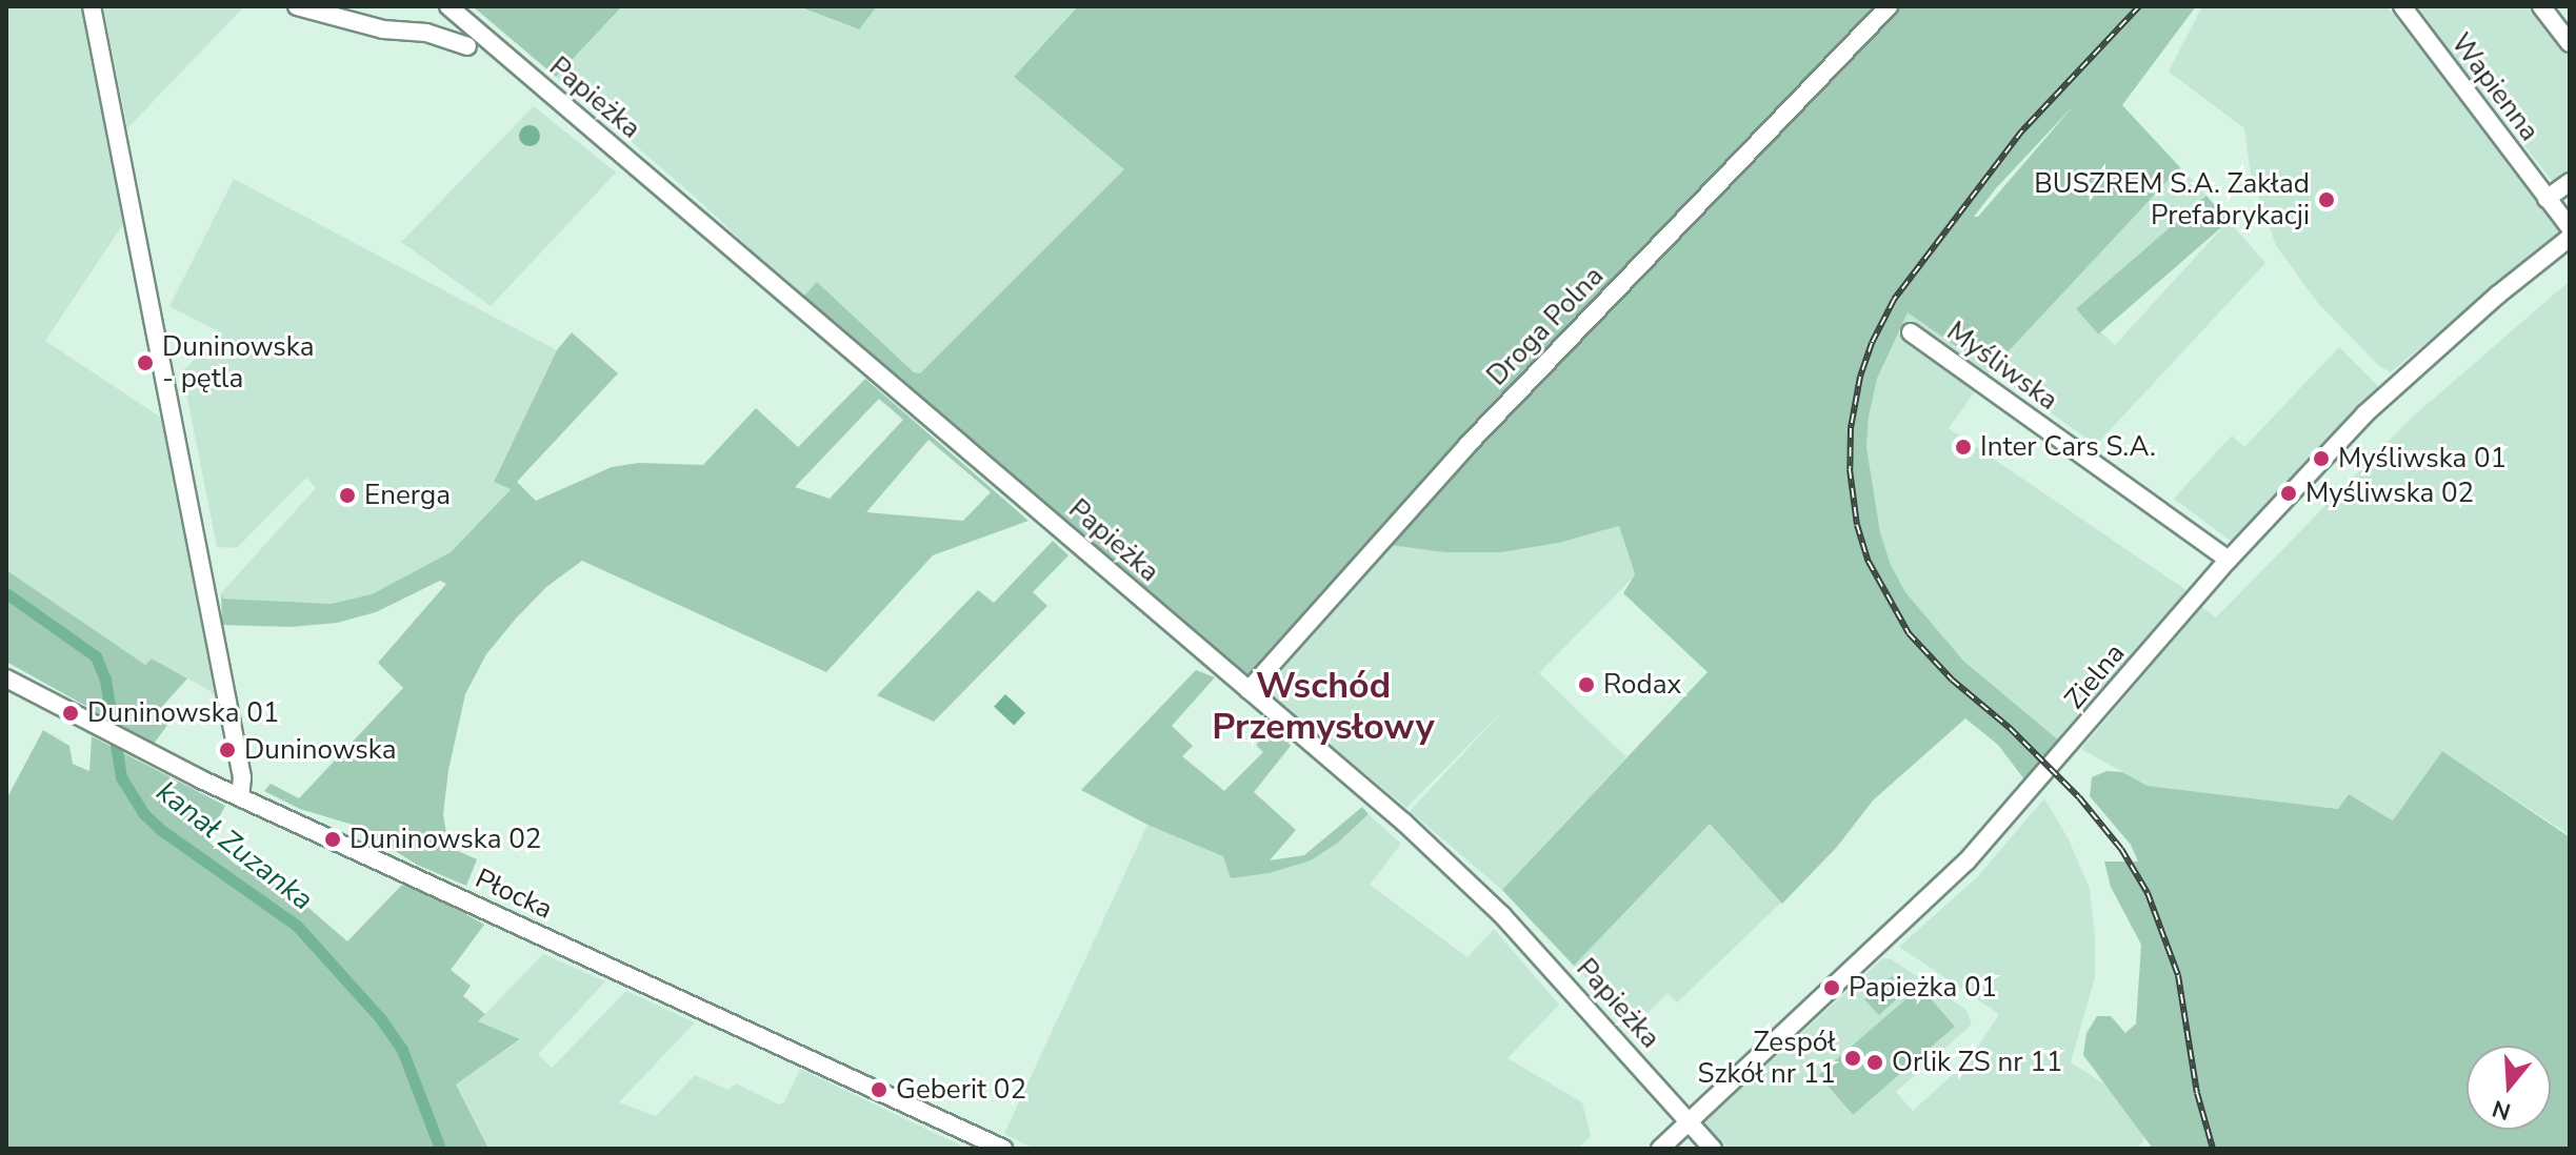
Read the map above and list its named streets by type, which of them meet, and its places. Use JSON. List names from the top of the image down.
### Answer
{
  "streets": {
    "street": [
      "Wapienna",
      "Papieżka",
      "Droga Polna",
      "Myśliwska",
      "Zielna",
      "Płocka"
    ]
  },
  "crossings": [
    ["Papieżka", "Droga Polna"],
    ["Papieżka", "Zielna"],
    ["Myśliwska", "Zielna"]
  ],
  "districts": ["Wschód Przemysłowy"],
  "water": ["kanał Zuzanka"],
  "places": [
    "BUSZREM S.A. Zakład Prefabrykacji",
    "Duninowska - pętla",
    "Inter Cars S.A.",
    "Myśliwska 01",
    "Myśliwska 02",
    "Energa",
    "Rodax",
    "Duninowska 01",
    "Duninowska",
    "Duninowska 02",
    "Papieżka 01",
    "Zespół Szkół nr 11",
    "Orlik ZS nr 11",
    "Geberit 02"
  ],
  "north": "bottom"
}
